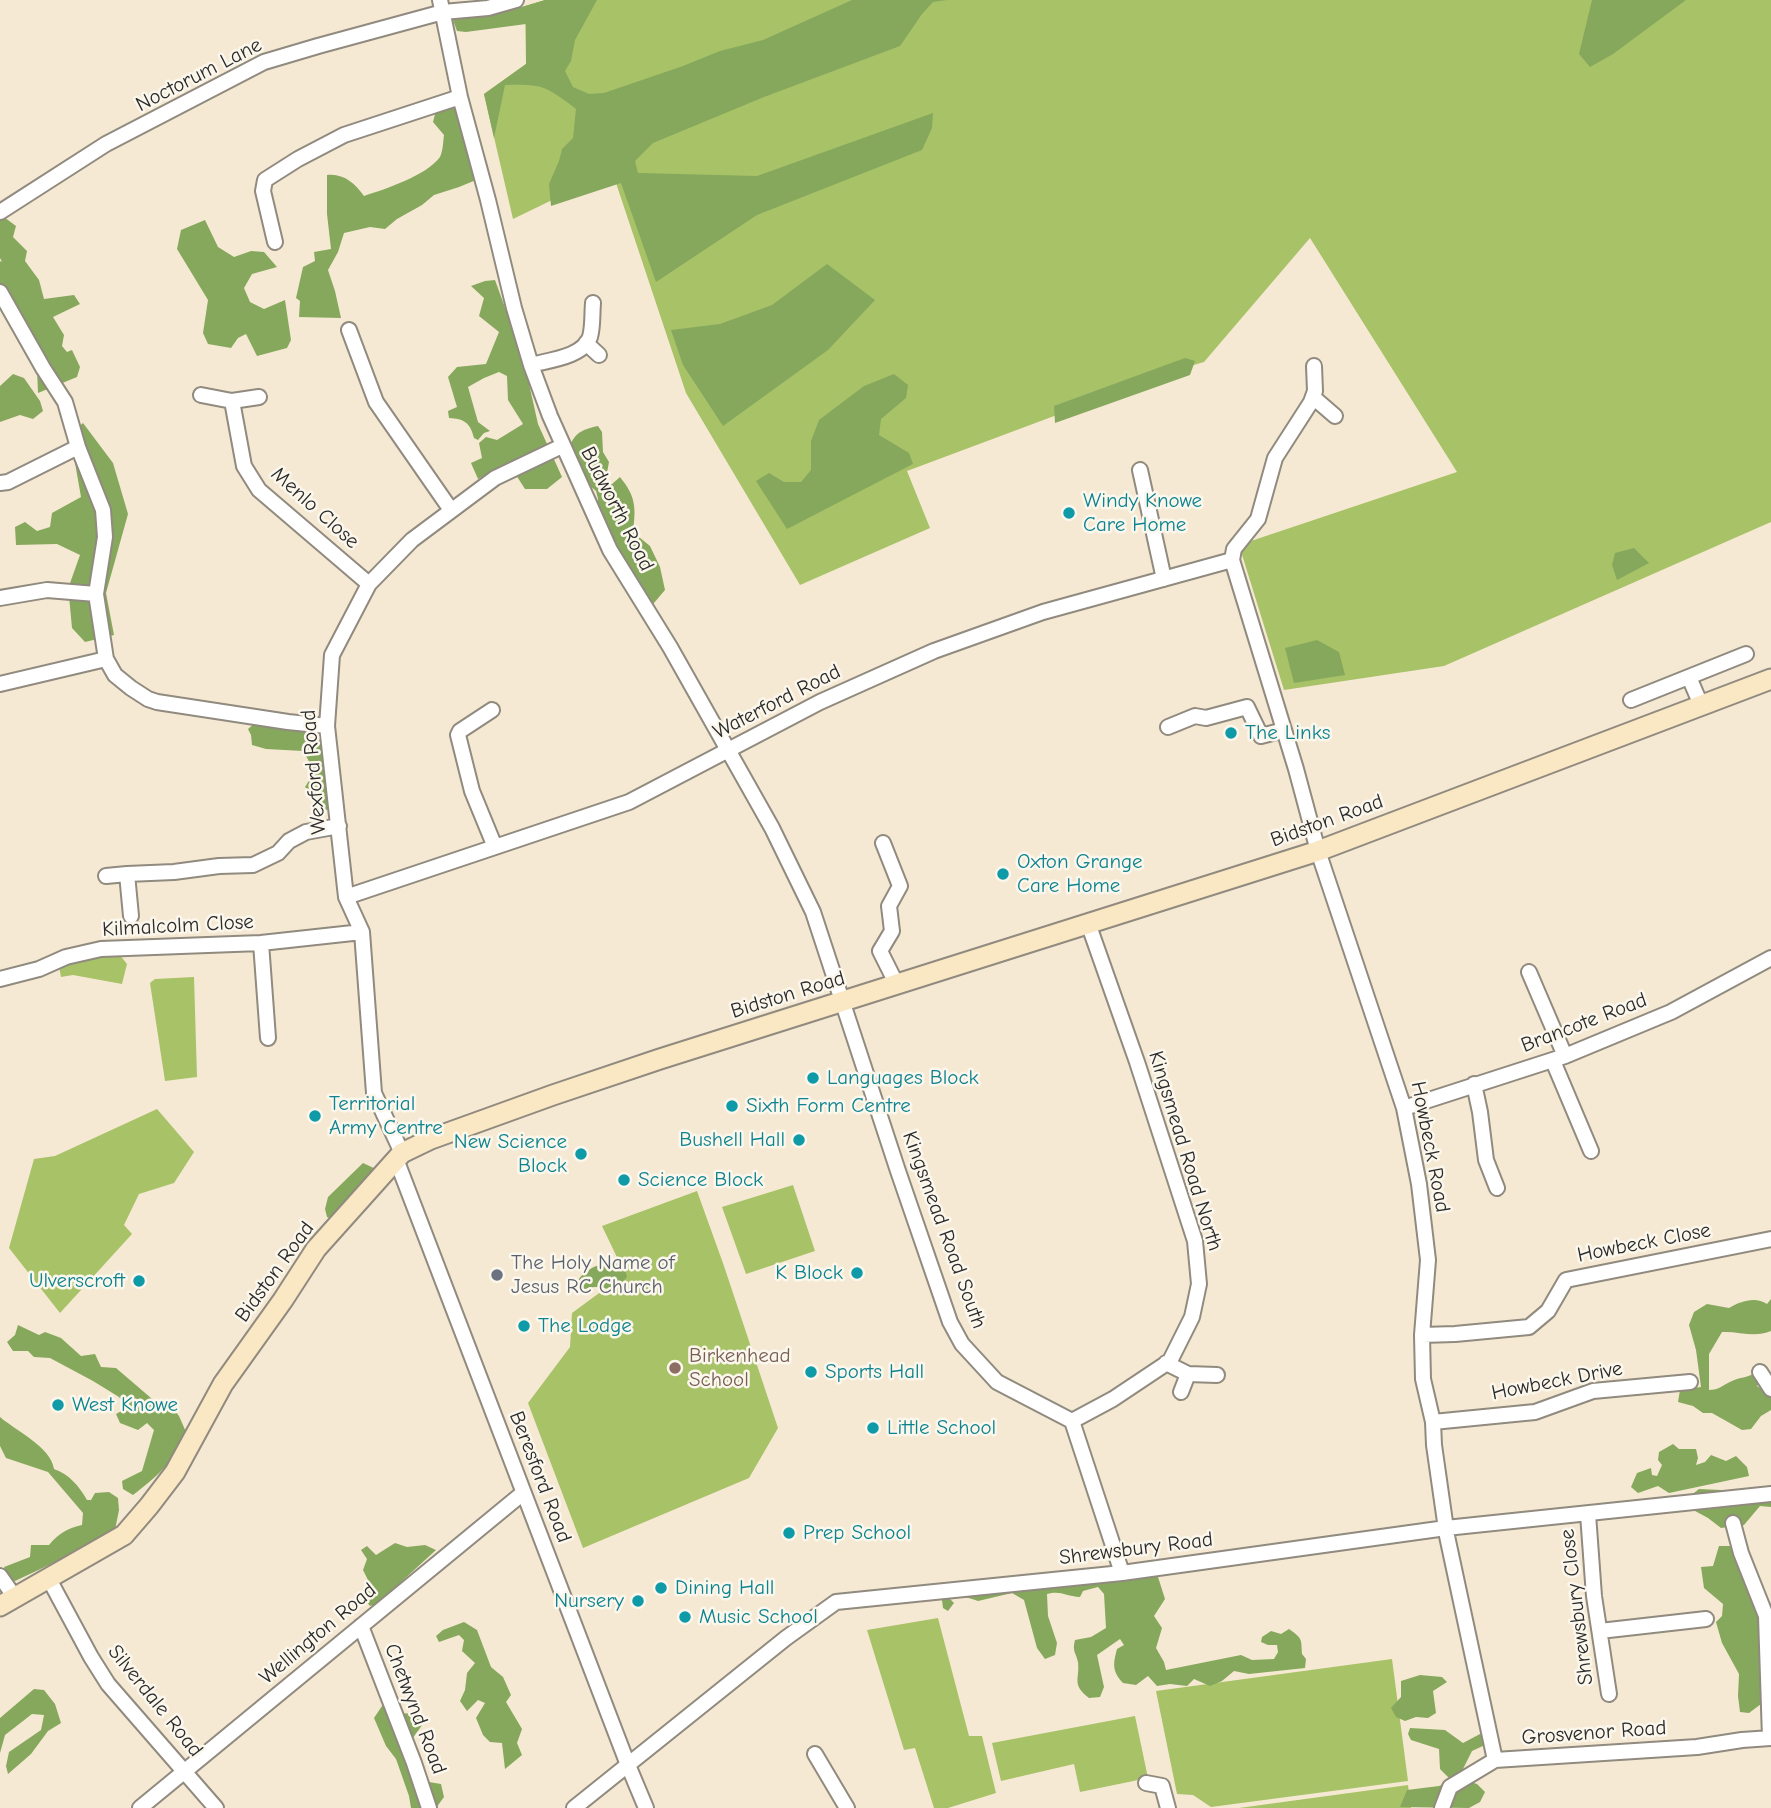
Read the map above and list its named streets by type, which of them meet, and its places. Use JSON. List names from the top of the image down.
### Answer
{
  "streets": {
    "main road": ["Bidston Road"],
    "street": [
      "Noctorum Lane",
      "Menlo Close",
      "Budworth Road",
      "Waterford Road",
      "Wexford Road",
      "Kilmalcolm Close",
      "Brancote Road",
      "Howbeck Road",
      "Kingsmead Road North",
      "Kingsmead Road South",
      "Howbeck Close",
      "Howbeck Drive",
      "Beresford Road",
      "Shrewsbury Road",
      "Shrewsbury Close",
      "Wellington Road",
      "Silverdale Road",
      "Chetwynd Road",
      "Grosvenor Road"
    ]
  },
  "crossings": [
    ["Noctorum Lane", "Budworth Road"],
    ["Menlo Close", "Wexford Road"],
    ["Budworth Road", "Waterford Road"],
    ["Budworth Road", "Wexford Road"],
    ["Budworth Road", "Bidston Road"],
    ["Budworth Road", "Kingsmead Road South"],
    ["Waterford Road", "Wexford Road"],
    ["Waterford Road", "Howbeck Road"],
    ["Wexford Road", "Bidston Road"],
    ["Wexford Road", "Kilmalcolm Close"],
    ["Wexford Road", "Beresford Road"],
    ["Bidston Road", "Howbeck Road"],
    ["Bidston Road", "Kingsmead Road North"],
    ["Bidston Road", "Kingsmead Road South"],
    ["Bidston Road", "Beresford Road"],
    ["Bidston Road", "Silverdale Road"],
    ["Brancote Road", "Howbeck Road"],
    ["Howbeck Road", "Howbeck Close"],
    ["Howbeck Road", "Howbeck Drive"],
    ["Howbeck Road", "Shrewsbury Road"],
    ["Howbeck Road", "Grosvenor Road"],
    ["Kingsmead Road North", "Kingsmead Road South"],
    ["Beresford Road", "Shrewsbury Road"],
    ["Beresford Road", "Wellington Road"],
    ["Shrewsbury Road", "Shrewsbury Close"],
    ["Wellington Road", "Silverdale Road"],
    ["Wellington Road", "Chetwynd Road"]
  ],
  "places": [
    "Windy Knowe Care Home",
    "The Links",
    "Oxton Grange Care Home",
    "Languages Block",
    "Sixth Form Centre",
    "Territorial Army Centre",
    "Bushell Hall",
    "New Science Block",
    "Science Block",
    "K Block",
    "The Holy Name of Jesus RC Church",
    "Ulverscroft",
    "The Lodge",
    "Birkenhead School",
    "Sports Hall",
    "West Knowe",
    "Little School",
    "Prep School",
    "Dining Hall",
    "Nursery",
    "Music School"
  ]
}
